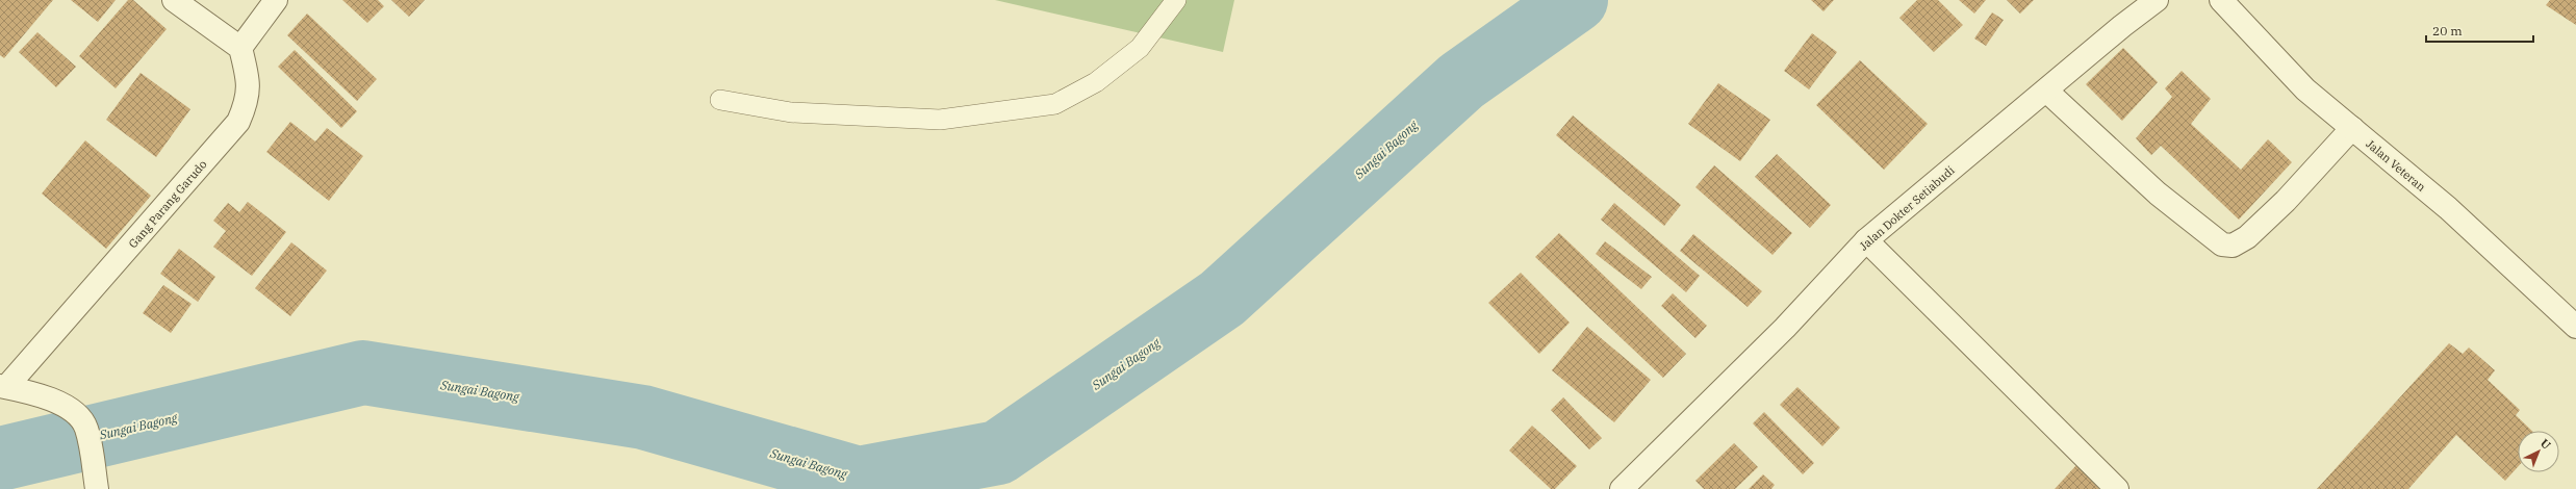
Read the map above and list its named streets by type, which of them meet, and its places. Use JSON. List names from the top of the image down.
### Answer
{
  "streets": {
    "street": ["Jalan Veteran", "Gang Parang Garudo", "Jalan Dokter Setiabudi"]
  },
  "water": ["Sungai Bagong"],
  "scale_bar": "20 m",
  "north": "top right"
}
